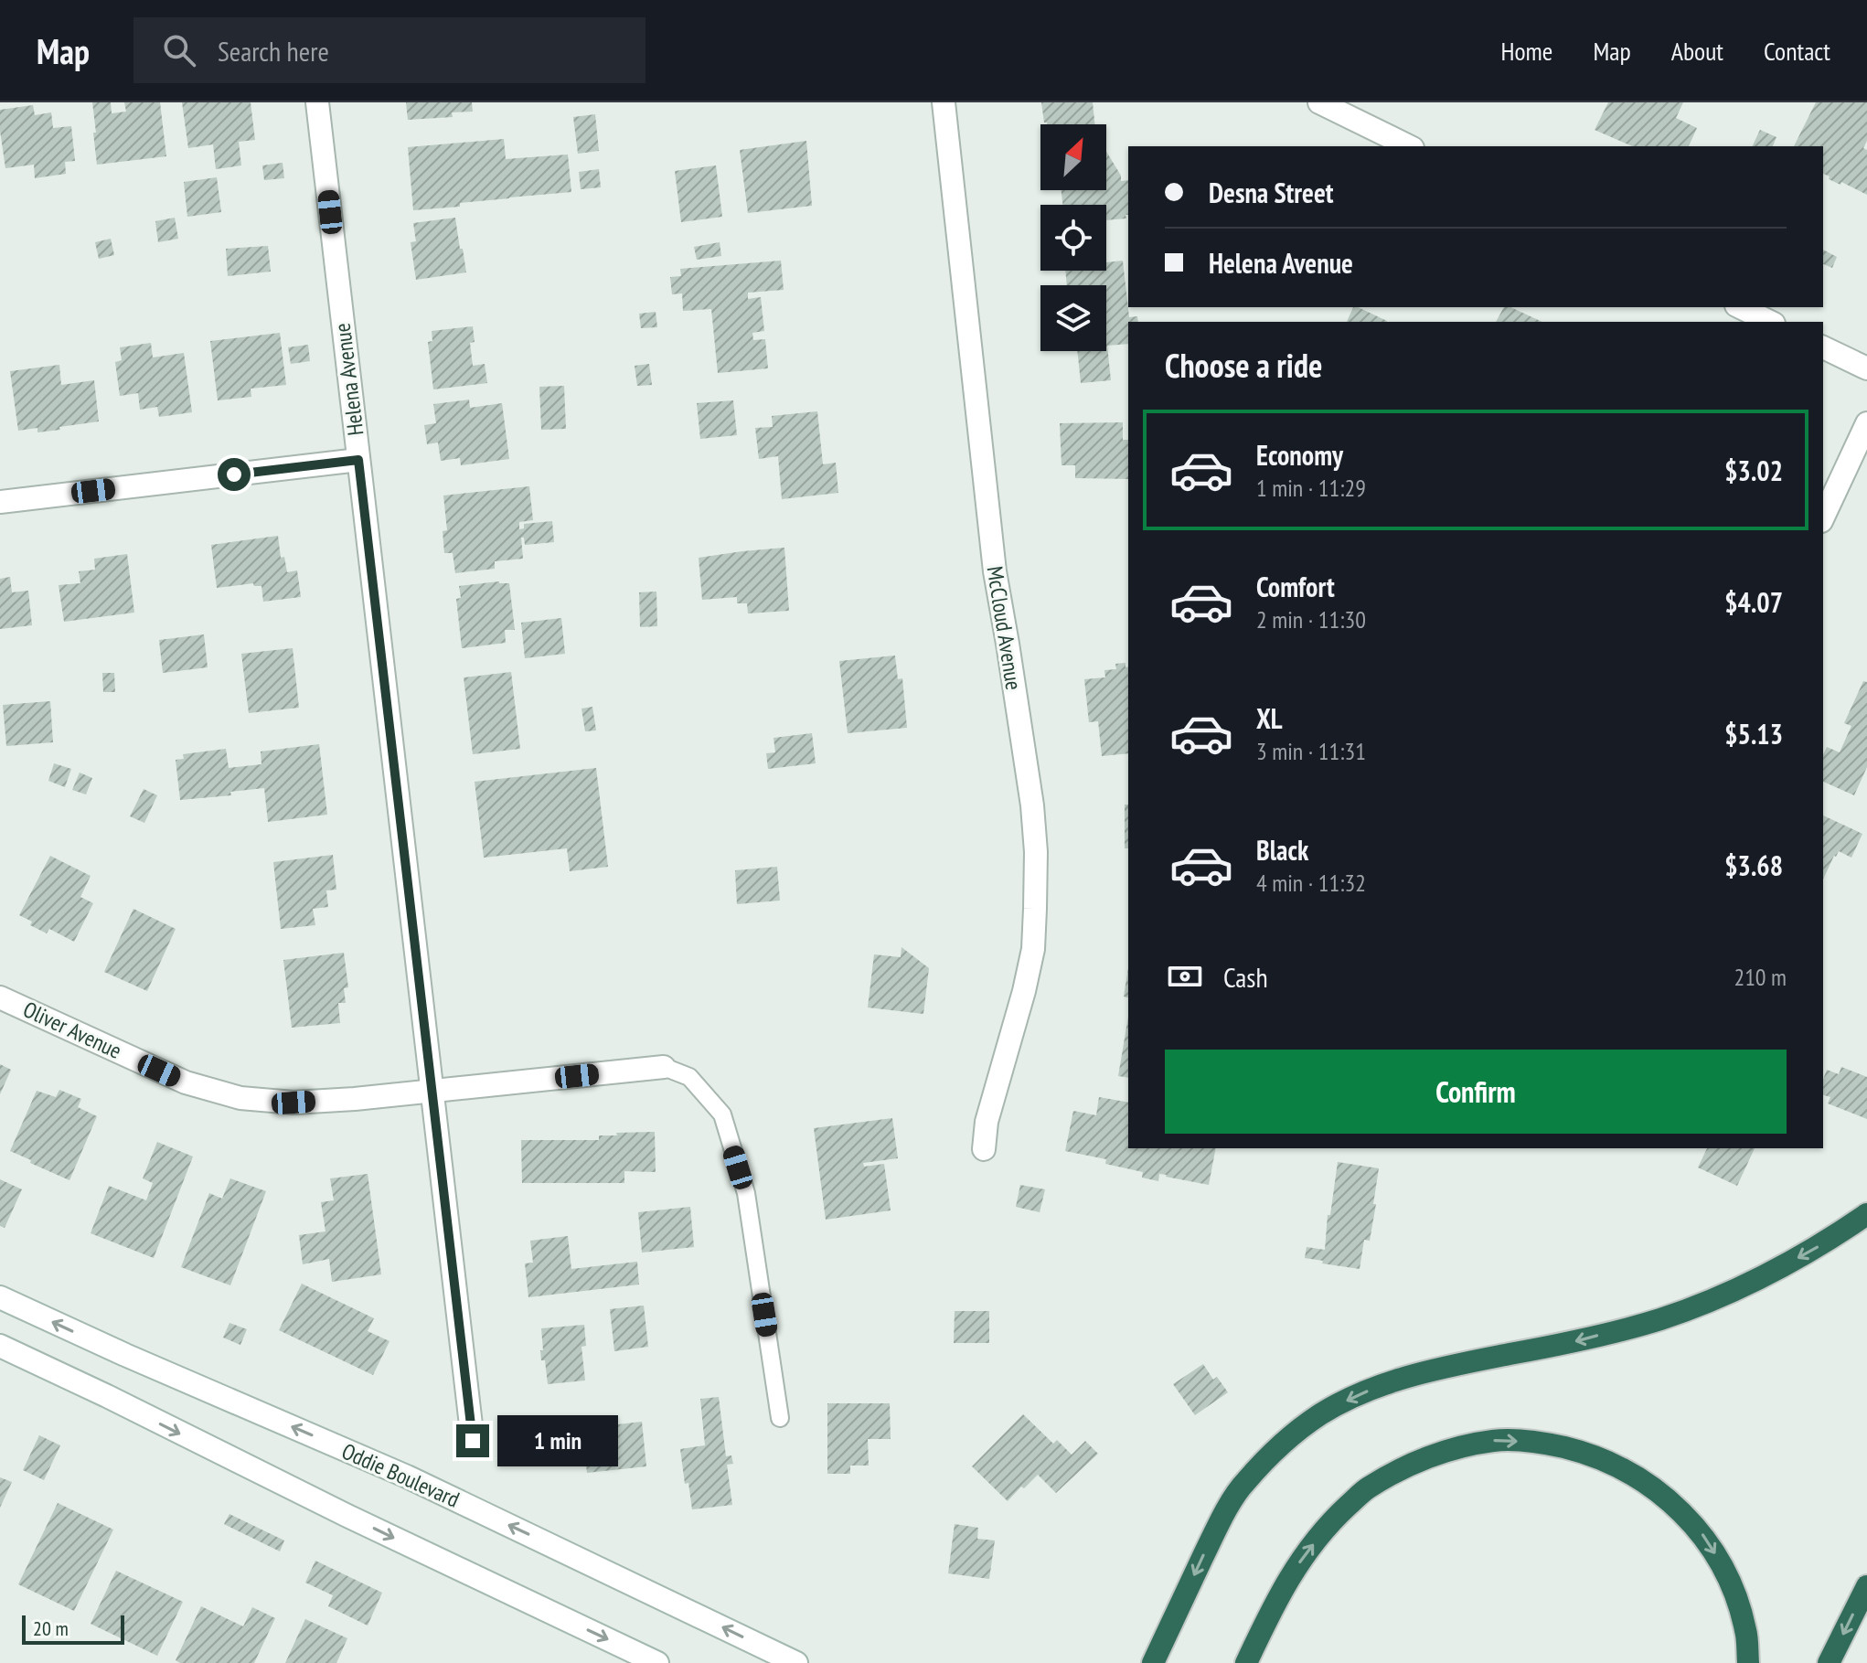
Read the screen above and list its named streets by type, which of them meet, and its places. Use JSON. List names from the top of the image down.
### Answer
{
  "streets": {
    "street": [
      "Helena Avenue",
      "McCloud Avenue",
      "Oliver Avenue",
      "Oddie Boulevard"
    ]
  },
  "crossings": [
    ["Helena Avenue", "Oliver Avenue"]
  ],
  "scale_bar": "20 m",
  "north": "top right",
  "page": {
    "header": "Map",
    "search": "Search here",
    "nav": [
      "Home",
      "Map",
      "About",
      "Contact"
    ],
    "banner": ["Desna Street", "Helena Avenue"],
    "heading": "Choose a ride",
    "list": [
      {
        "name": "Economy",
        "note": "1 min · 11:29",
        "value": "$3.02"
      },
      {
        "name": "Comfort",
        "note": "2 min · 11:30",
        "value": "$4.07"
      },
      {
        "name": "XL",
        "note": "3 min · 11:31",
        "value": "$5.13"
      },
      {
        "name": "Black",
        "note": "4 min · 11:32",
        "value": "$3.68"
      }
    ],
    "pay": ["Cash", "210 m"],
    "buttons": "Confirm",
    "bubble": "1 min",
    "scale": "20 m"
  }
}
